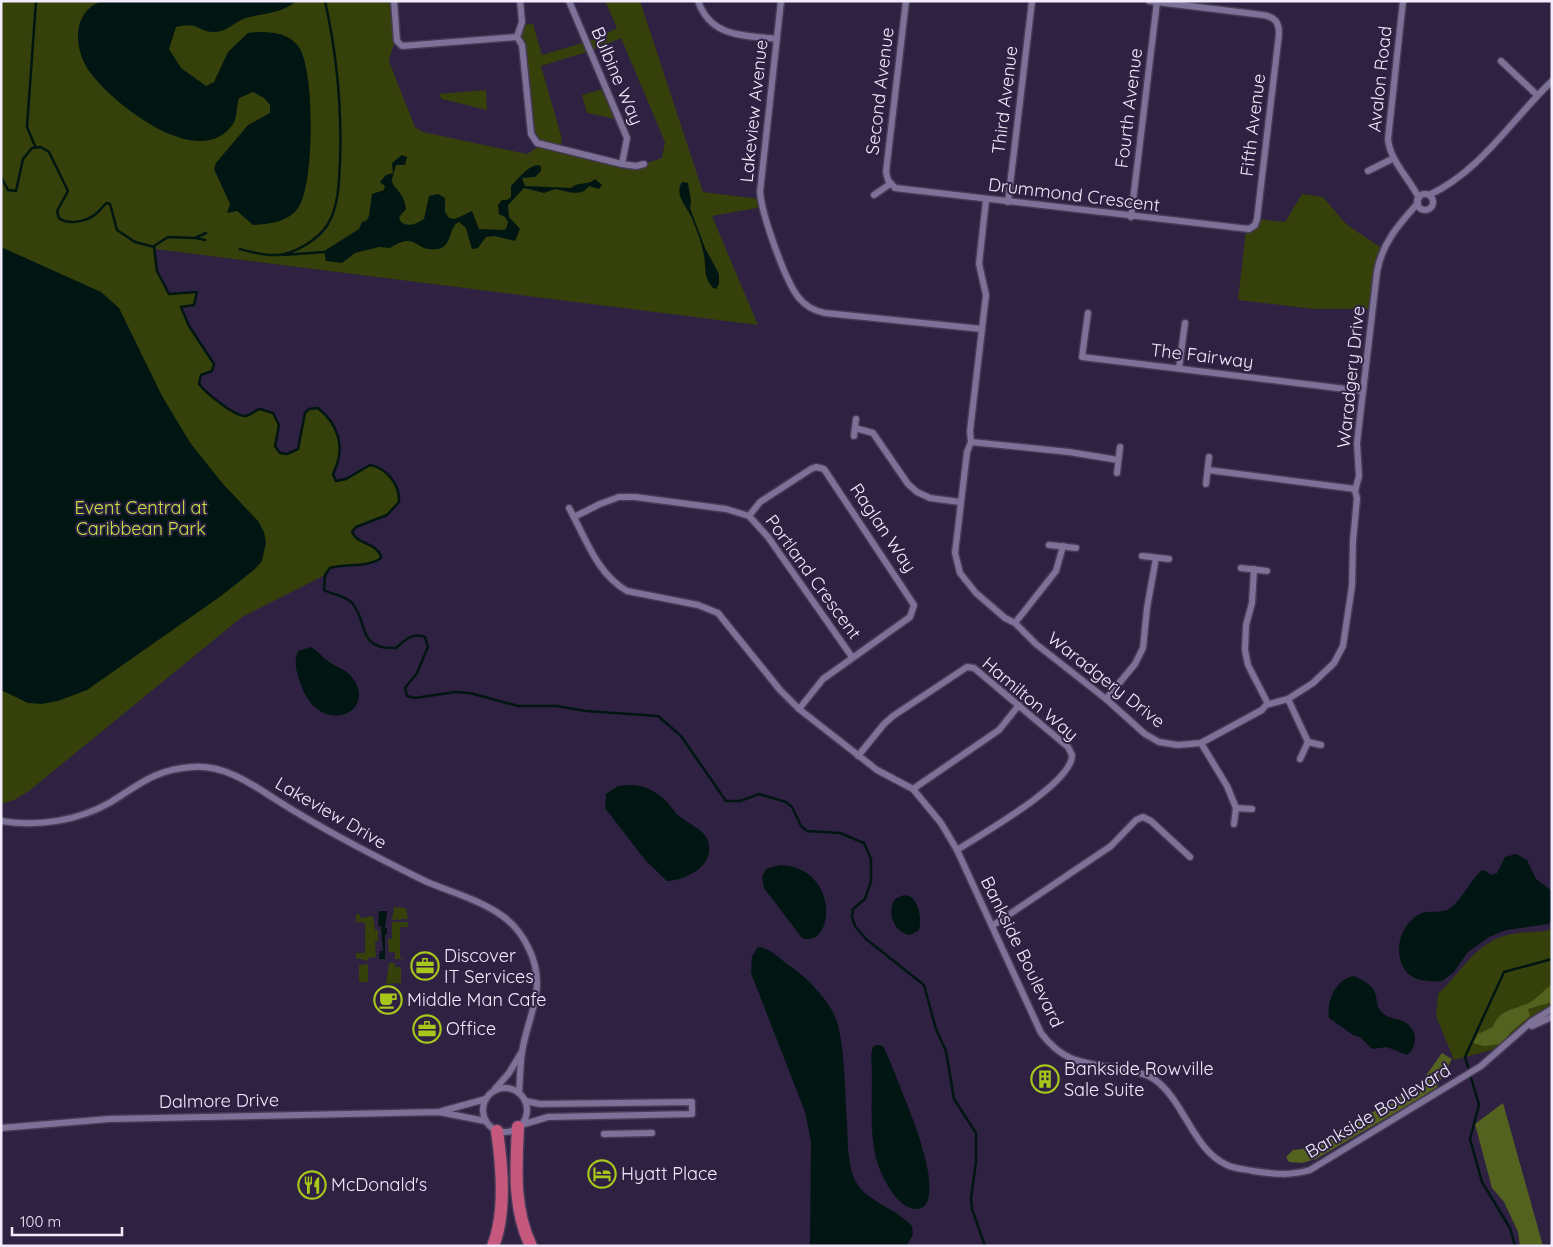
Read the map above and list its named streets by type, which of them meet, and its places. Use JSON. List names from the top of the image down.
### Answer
{
  "streets": {
    "street": [
      "Bulbine Way",
      "Avalon Road",
      "Second Avenue",
      "Third Avenue",
      "Fourth Avenue",
      "Lakeview Avenue",
      "Fifth Avenue",
      "Drummond Crescent",
      "The Fairway",
      "Waradgery Drive",
      "Raglan Way",
      "Portland Crescent",
      "Hamilton Way",
      "Lakeview Drive",
      "Bankside Boulevard",
      "Dalmore Drive"
    ]
  },
  "crossings": [
    ["Avalon Road", "Waradgery Drive"],
    ["Second Avenue", "Drummond Crescent"],
    ["Third Avenue", "Drummond Crescent"],
    ["Fourth Avenue", "Fifth Avenue"],
    ["Fourth Avenue", "Drummond Crescent"],
    ["Lakeview Avenue", "Waradgery Drive"],
    ["Fifth Avenue", "Drummond Crescent"],
    ["Drummond Crescent", "Waradgery Drive"],
    ["The Fairway", "Waradgery Drive"],
    ["Raglan Way", "Portland Crescent"],
    ["Portland Crescent", "Bankside Boulevard"],
    ["Hamilton Way", "Bankside Boulevard"],
    ["Lakeview Drive", "Dalmore Drive"]
  ],
  "parks": ["Event Central at Caribbean Park"],
  "places": {
    "office": ["Discover IT Services", "Office"],
    "cafe": ["Middle Man Cafe"],
    "building": ["Bankside Rowville Sale Suite"],
    "hotel": ["Hyatt Place"],
    "restaurant": ["McDonald's"]
  },
  "scale_bar": "100 m"
}
